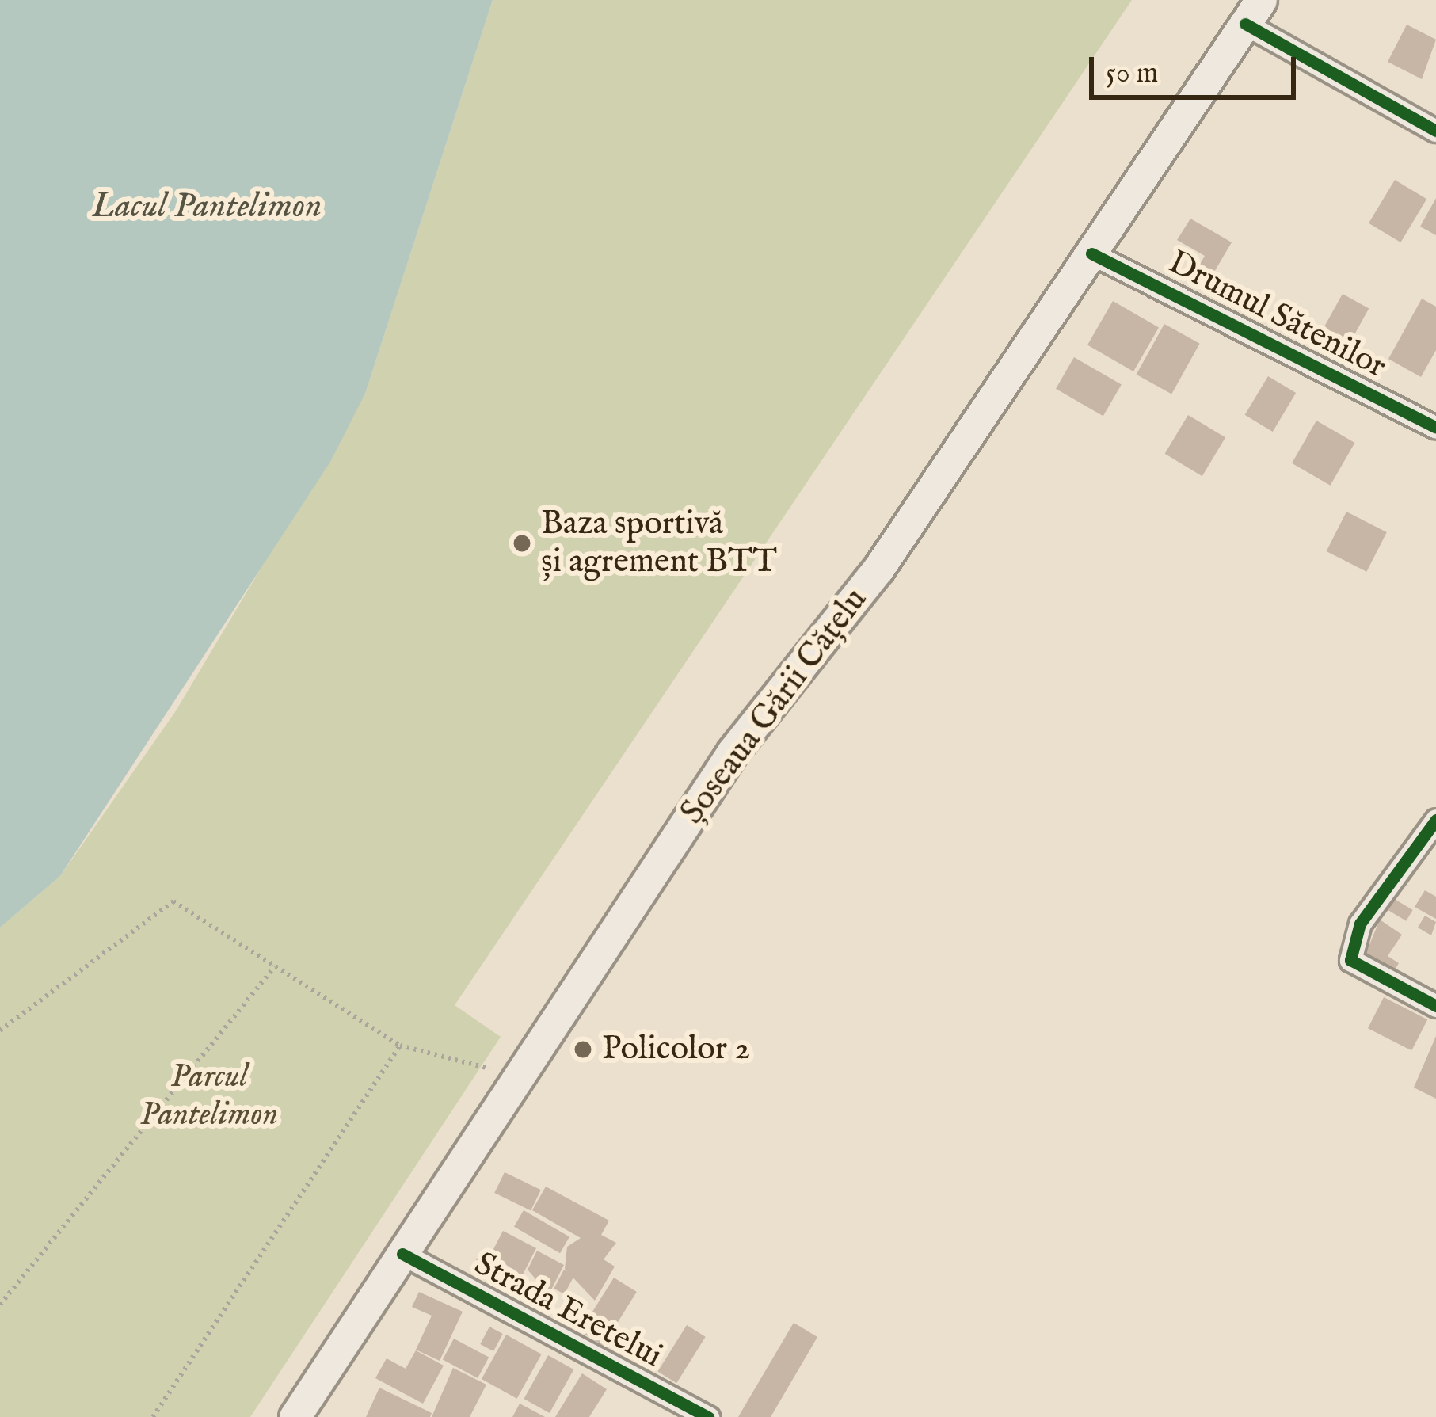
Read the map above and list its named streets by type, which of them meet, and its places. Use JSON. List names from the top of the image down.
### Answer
{
  "streets": {
    "main road": ["Șoseaua Gării Cățelu"],
    "street": ["Drumul Sătenilor", "Strada Eretelui"]
  },
  "crossings": [
    ["Drumul Sătenilor", "Șoseaua Gării Cățelu"],
    ["Șoseaua Gării Cățelu", "Strada Eretelui"]
  ],
  "water": ["Lacul Pantelimon"],
  "parks": ["Parcul Pantelimon"],
  "places": ["Baza sportivă și agrement BTT", "Policolor 2"],
  "scale_bar": "50 m"
}
